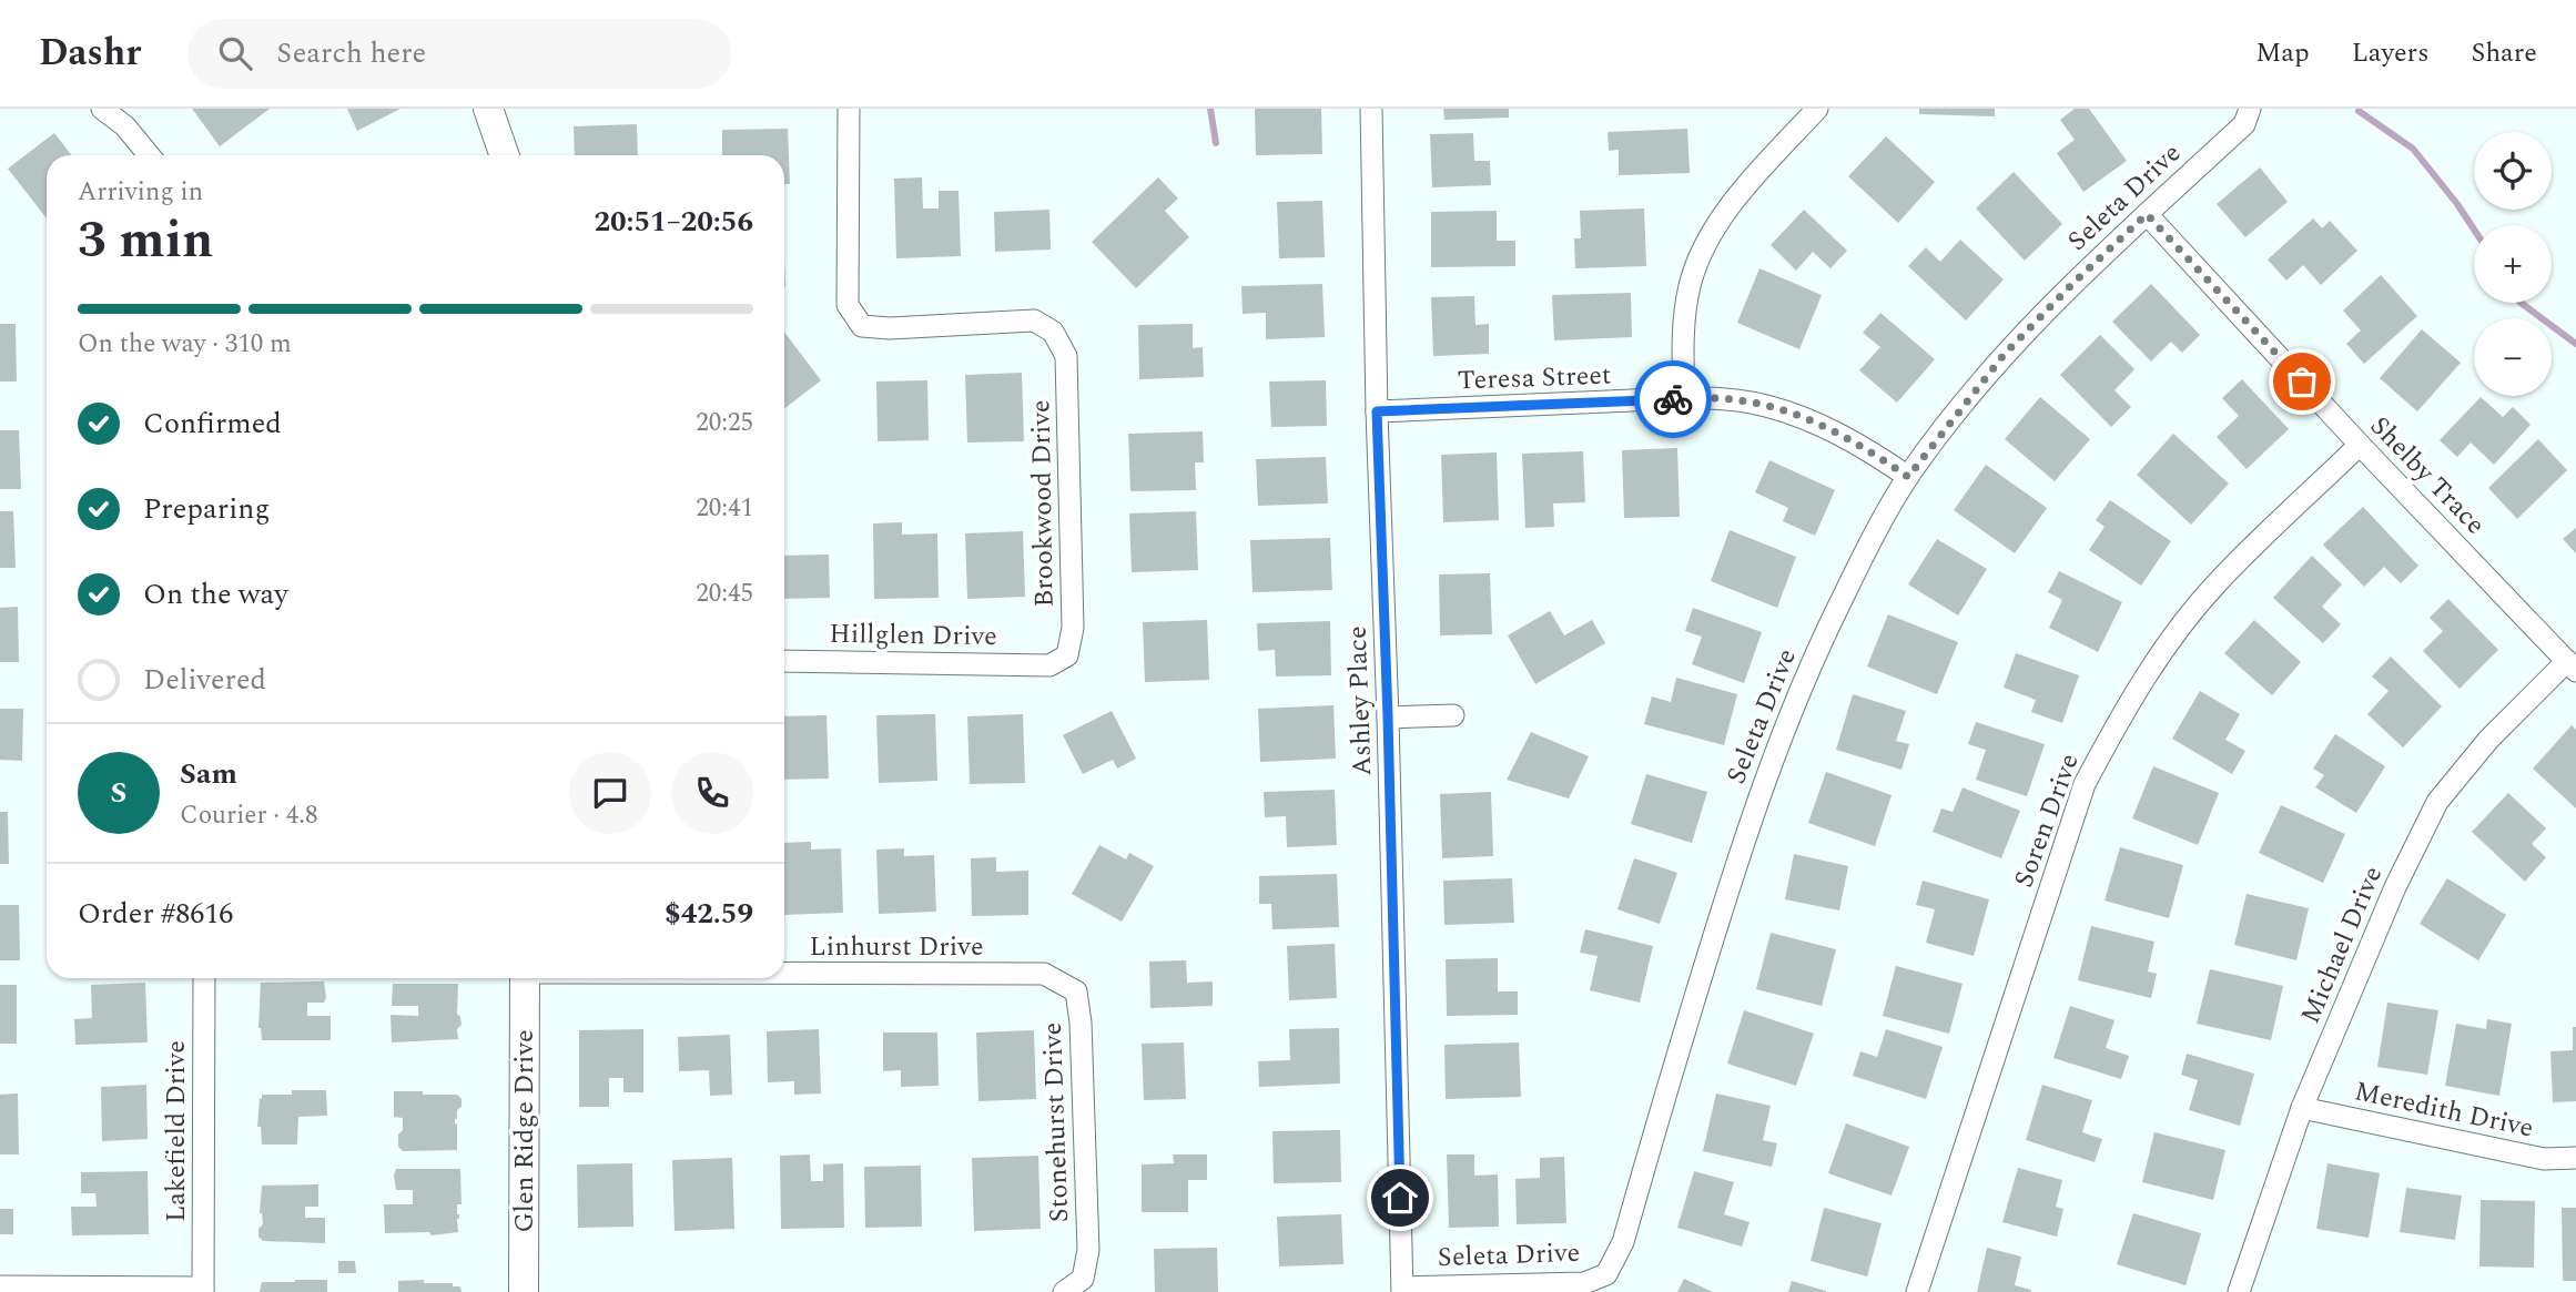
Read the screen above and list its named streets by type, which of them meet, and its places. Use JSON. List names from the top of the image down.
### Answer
{
  "streets": {
    "street": [
      "Seleta Drive",
      "Teresa Street",
      "Shelby Trace",
      "Brookwood Drive",
      "Hillglen Drive",
      "Ashley Place",
      "Soren Drive",
      "Michael Drive",
      "Linhurst Drive",
      "Meredith Drive",
      "Stonehurst Drive",
      "Lakefield Drive",
      "Glen Ridge Drive"
    ]
  },
  "crossings": [
    ["Seleta Drive", "Teresa Street"],
    ["Seleta Drive", "Shelby Trace"],
    ["Seleta Drive", "Ashley Place"],
    ["Teresa Street", "Ashley Place"],
    ["Shelby Trace", "Soren Drive"],
    ["Shelby Trace", "Michael Drive"],
    ["Brookwood Drive", "Hillglen Drive"],
    ["Michael Drive", "Meredith Drive"],
    ["Linhurst Drive", "Stonehurst Drive"]
  ],
  "page": {
    "header": "Dashr",
    "search": "Search here",
    "nav": ["Map", "Layers", "Share"],
    "map_buttons": ["+", "−"],
    "heading": ["3 min", "Arriving in", "20:51–20:56"],
    "panel": [
      "Sam",
      "Courier · 4.8",
      "Order #8616",
      "$42.59"
    ],
    "bar": "On the way · 310 m",
    "list": [
      ["Confirmed", "20:25"],
      ["Preparing", "20:41"],
      ["On the way", "20:45"],
      "Delivered"
    ],
    "round": "S"
  }
}
